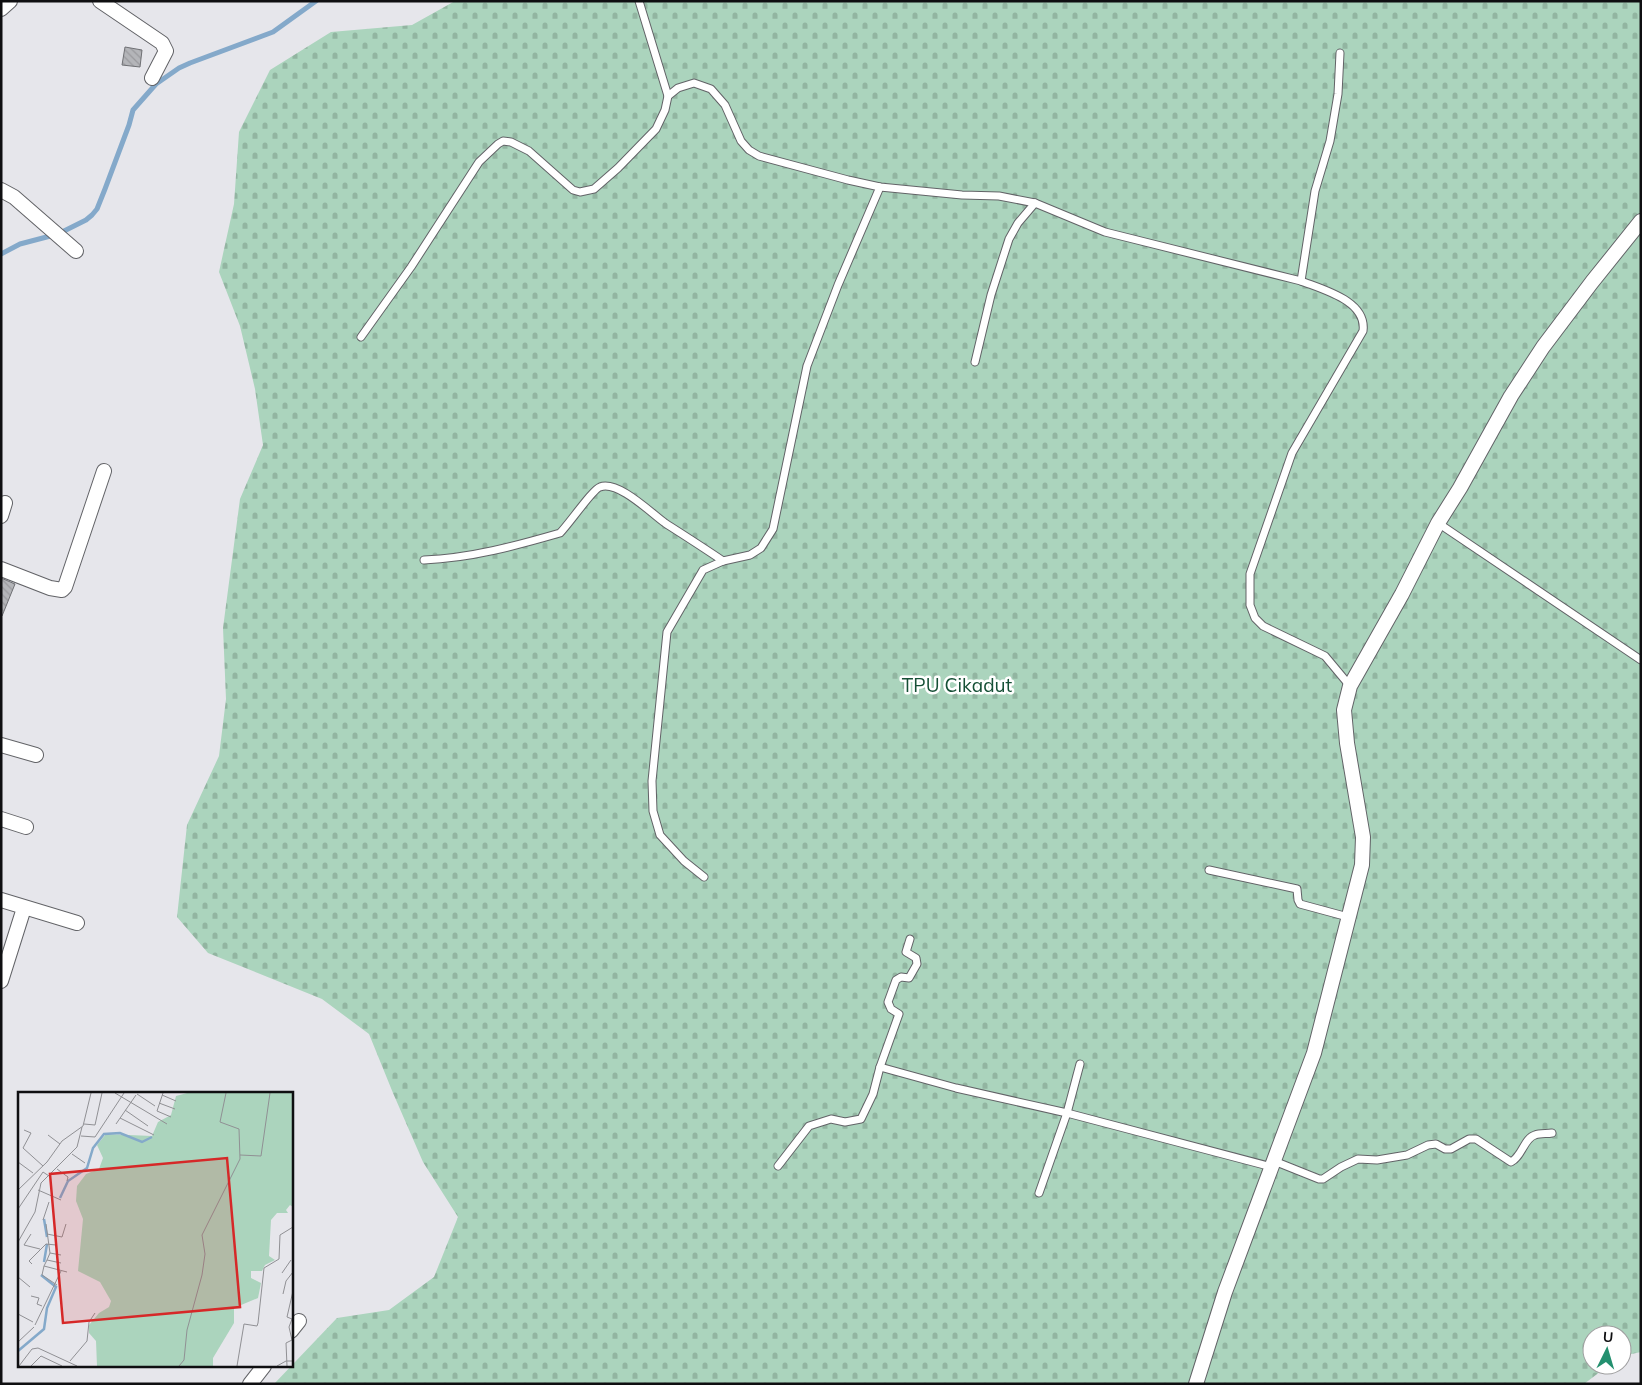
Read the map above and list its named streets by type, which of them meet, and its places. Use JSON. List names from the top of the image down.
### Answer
{
  "parks": ["TPU Cikadut"],
  "north": "top"
}
